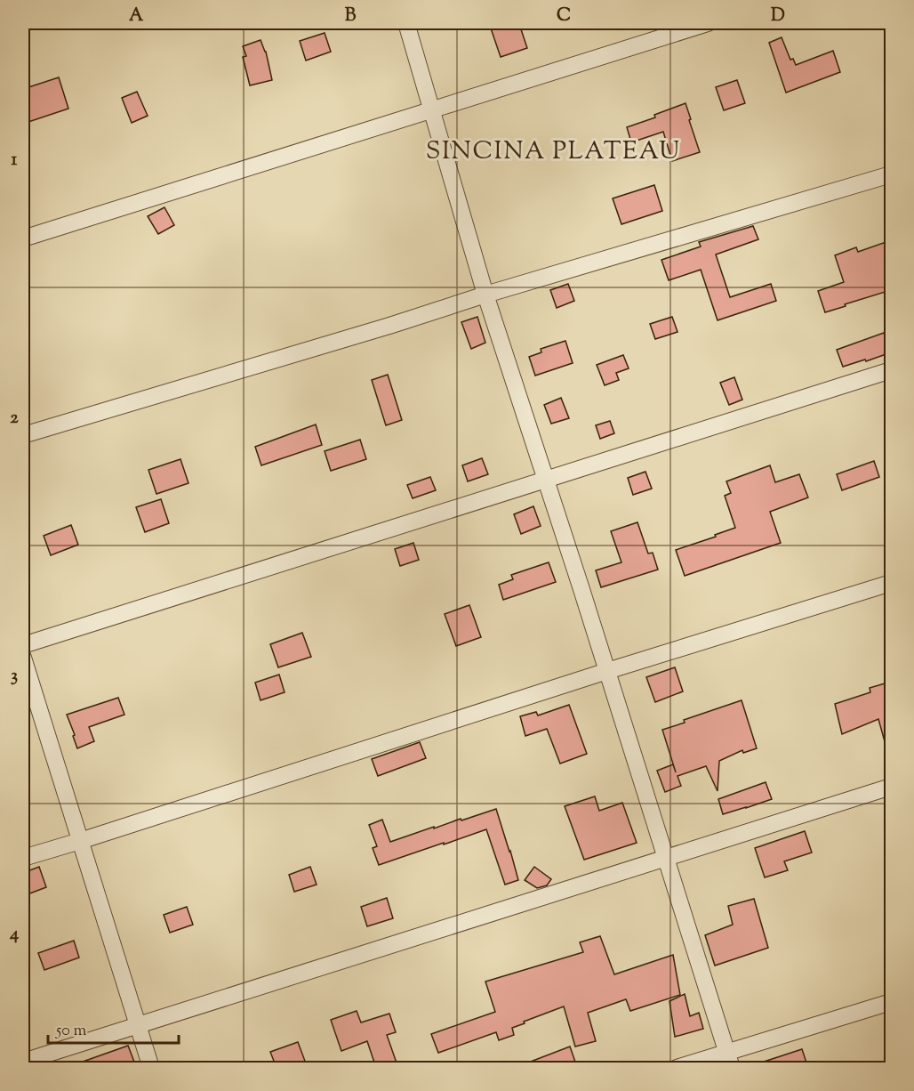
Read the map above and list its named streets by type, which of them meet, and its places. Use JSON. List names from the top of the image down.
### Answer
{
  "districts": ["SINCINA PLATEAU"],
  "scale_bar": "50 m",
  "grid": {
    "columns": [
      "A",
      "B",
      "C",
      "D"
    ],
    "rows": [
      "1",
      "2",
      "3",
      "4"
    ]
  }
}
